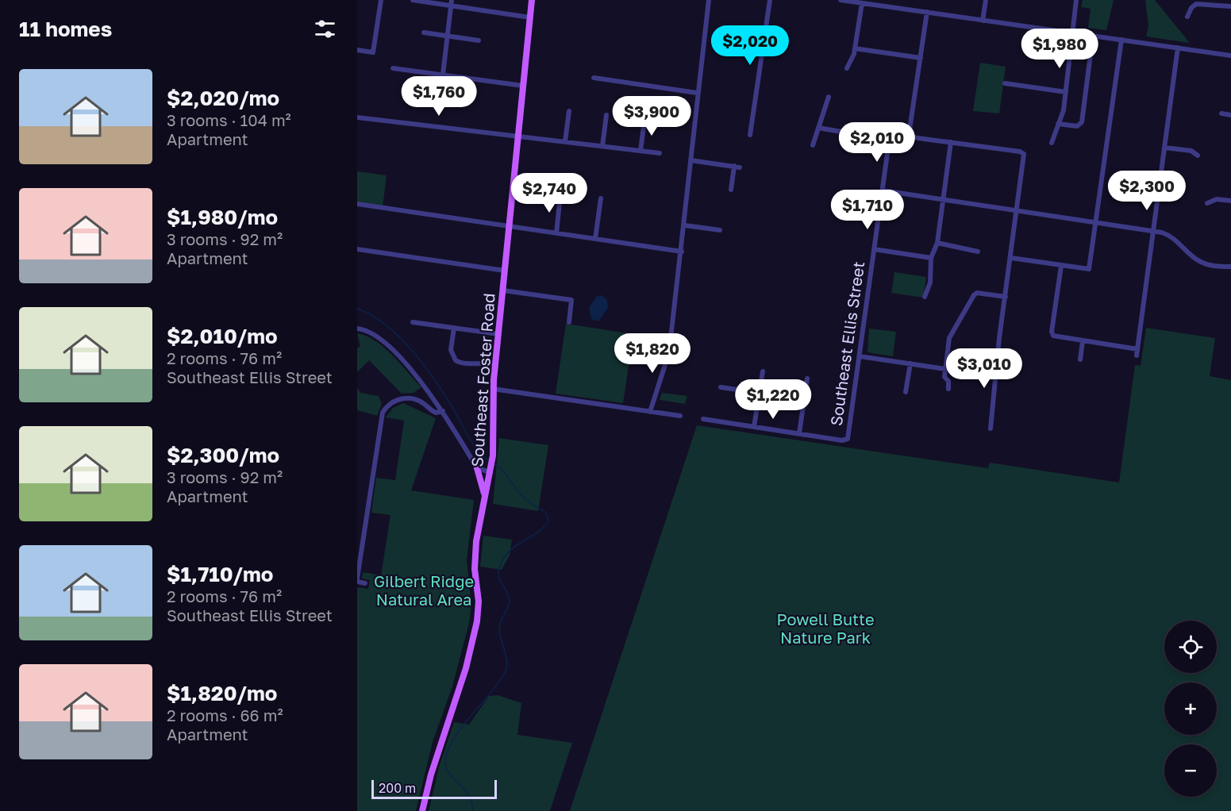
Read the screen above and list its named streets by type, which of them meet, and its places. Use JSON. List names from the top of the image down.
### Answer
{
  "streets": {
    "main road": ["Southeast Foster Road"],
    "street": ["Southeast Ellis Street"]
  },
  "parks": ["Gilbert Ridge Natural Area", "Powell Butte Nature Park"],
  "scale_bar": "200 m",
  "page": {
    "heading": "11 homes",
    "price": [
      "$2,020",
      "$1,980",
      "$1,760",
      "$3,900",
      "$2,010",
      "$2,300",
      "$2,740",
      "$1,710",
      "$1,820",
      "$3,010",
      "$1,220"
    ],
    "list": [
      {
        "name": "$2,020/mo",
        "note": "3 rooms · 104 m² · Apartment"
      },
      {
        "name": "$1,980/mo",
        "note": "3 rooms · 92 m² · Apartment"
      },
      {
        "name": "$2,010/mo",
        "note": "2 rooms · 76 m² · Southeast Ellis Street"
      },
      {
        "name": "$2,300/mo",
        "note": "3 rooms · 92 m² · Apartment"
      },
      {
        "name": "$1,710/mo",
        "note": "2 rooms · 76 m² · Southeast Ellis Street"
      },
      {
        "name": "$1,820/mo",
        "note": "2 rooms · 66 m² · Apartment"
      }
    ],
    "map_buttons": ["+", "−"],
    "scale": "200 m"
  }
}
